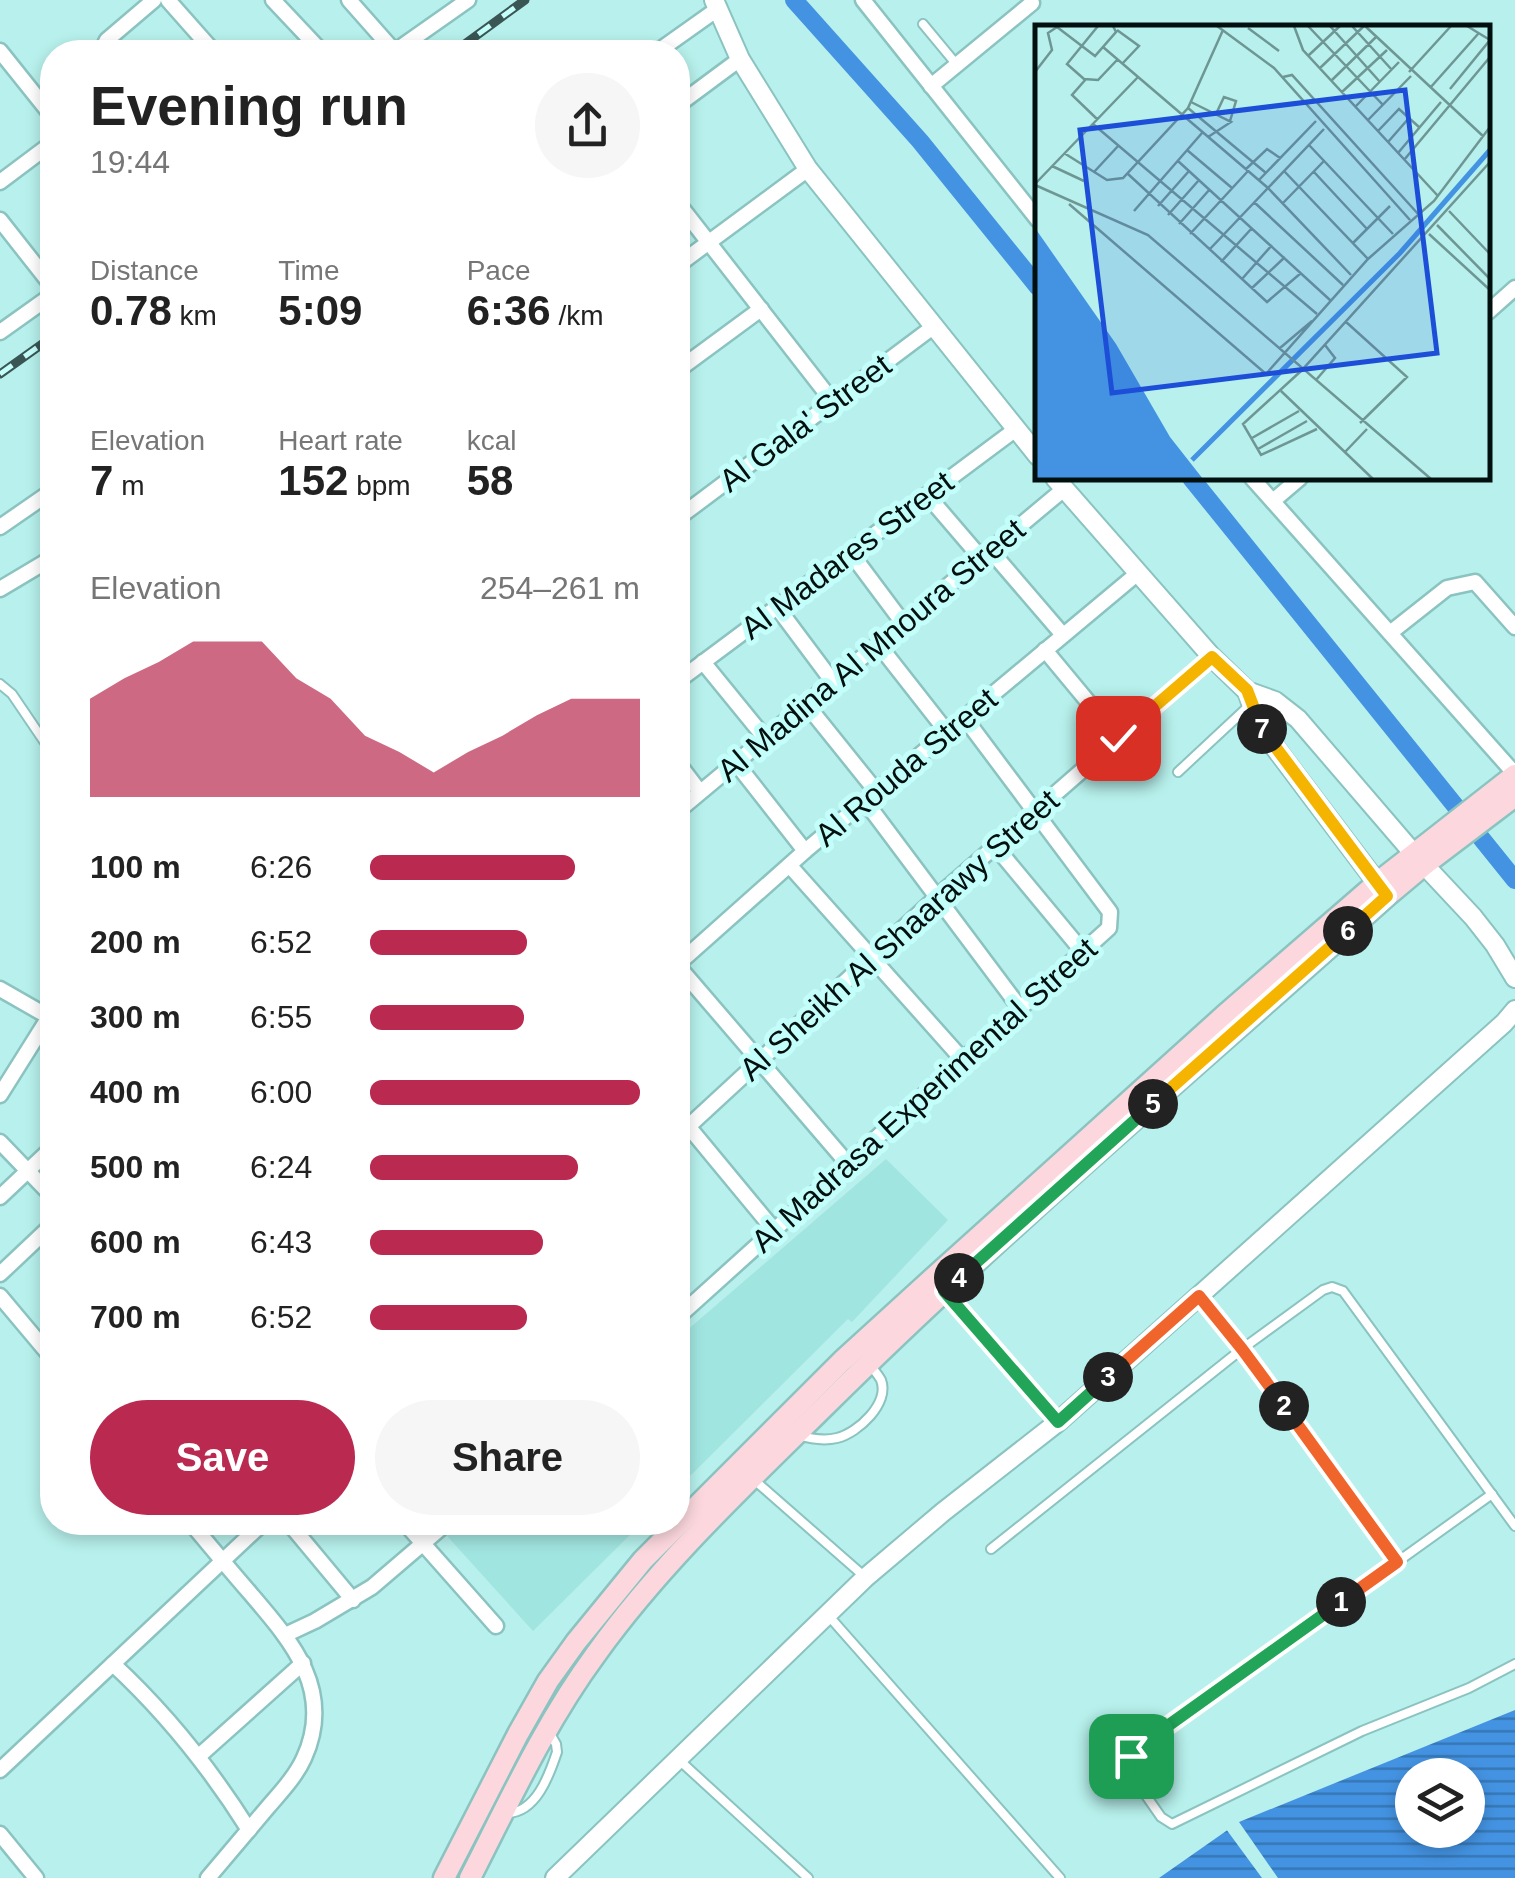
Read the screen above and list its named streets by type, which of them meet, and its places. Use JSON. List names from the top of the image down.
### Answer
{
  "streets": {
    "street": [
      "Al Gala' Street",
      "Al Madares Street",
      "Al Madina Al Mnoura Street",
      "Al Rouda Street",
      "Al Sheikh Al Shaarawy Street",
      "Al Madrasa Experimental Street"
    ]
  },
  "crossings": [
    ["Al Rouda Street", "Al Madrasa Experimental Street"],
    ["Al Sheikh Al Shaarawy Street", "Al Madrasa Experimental Street"]
  ],
  "page": {
    "heading": ["Evening run", "19:44"],
    "stats": [
      ["Distance", "0.78 km"],
      ["Time", "5:09"],
      ["Pace", "6:36 /km"],
      ["Elevation", "7 m"],
      ["Heart rate", "152 bpm"],
      ["kcal", "58"]
    ],
    "chart": ["Elevation", "254–261 m"],
    "pins": [
      "7",
      "6",
      "5",
      "4",
      "3",
      "2",
      "1"
    ],
    "list": [
      {
        "name": "100 m",
        "note": "6:26"
      },
      {
        "name": "200 m",
        "note": "6:52"
      },
      {
        "name": "300 m",
        "note": "6:55"
      },
      {
        "name": "400 m",
        "note": "6:00"
      },
      {
        "name": "500 m",
        "note": "6:24"
      },
      {
        "name": "600 m",
        "note": "6:43"
      },
      {
        "name": "700 m",
        "note": "6:52"
      }
    ],
    "buttons": ["Save", "Share"]
  }
}
